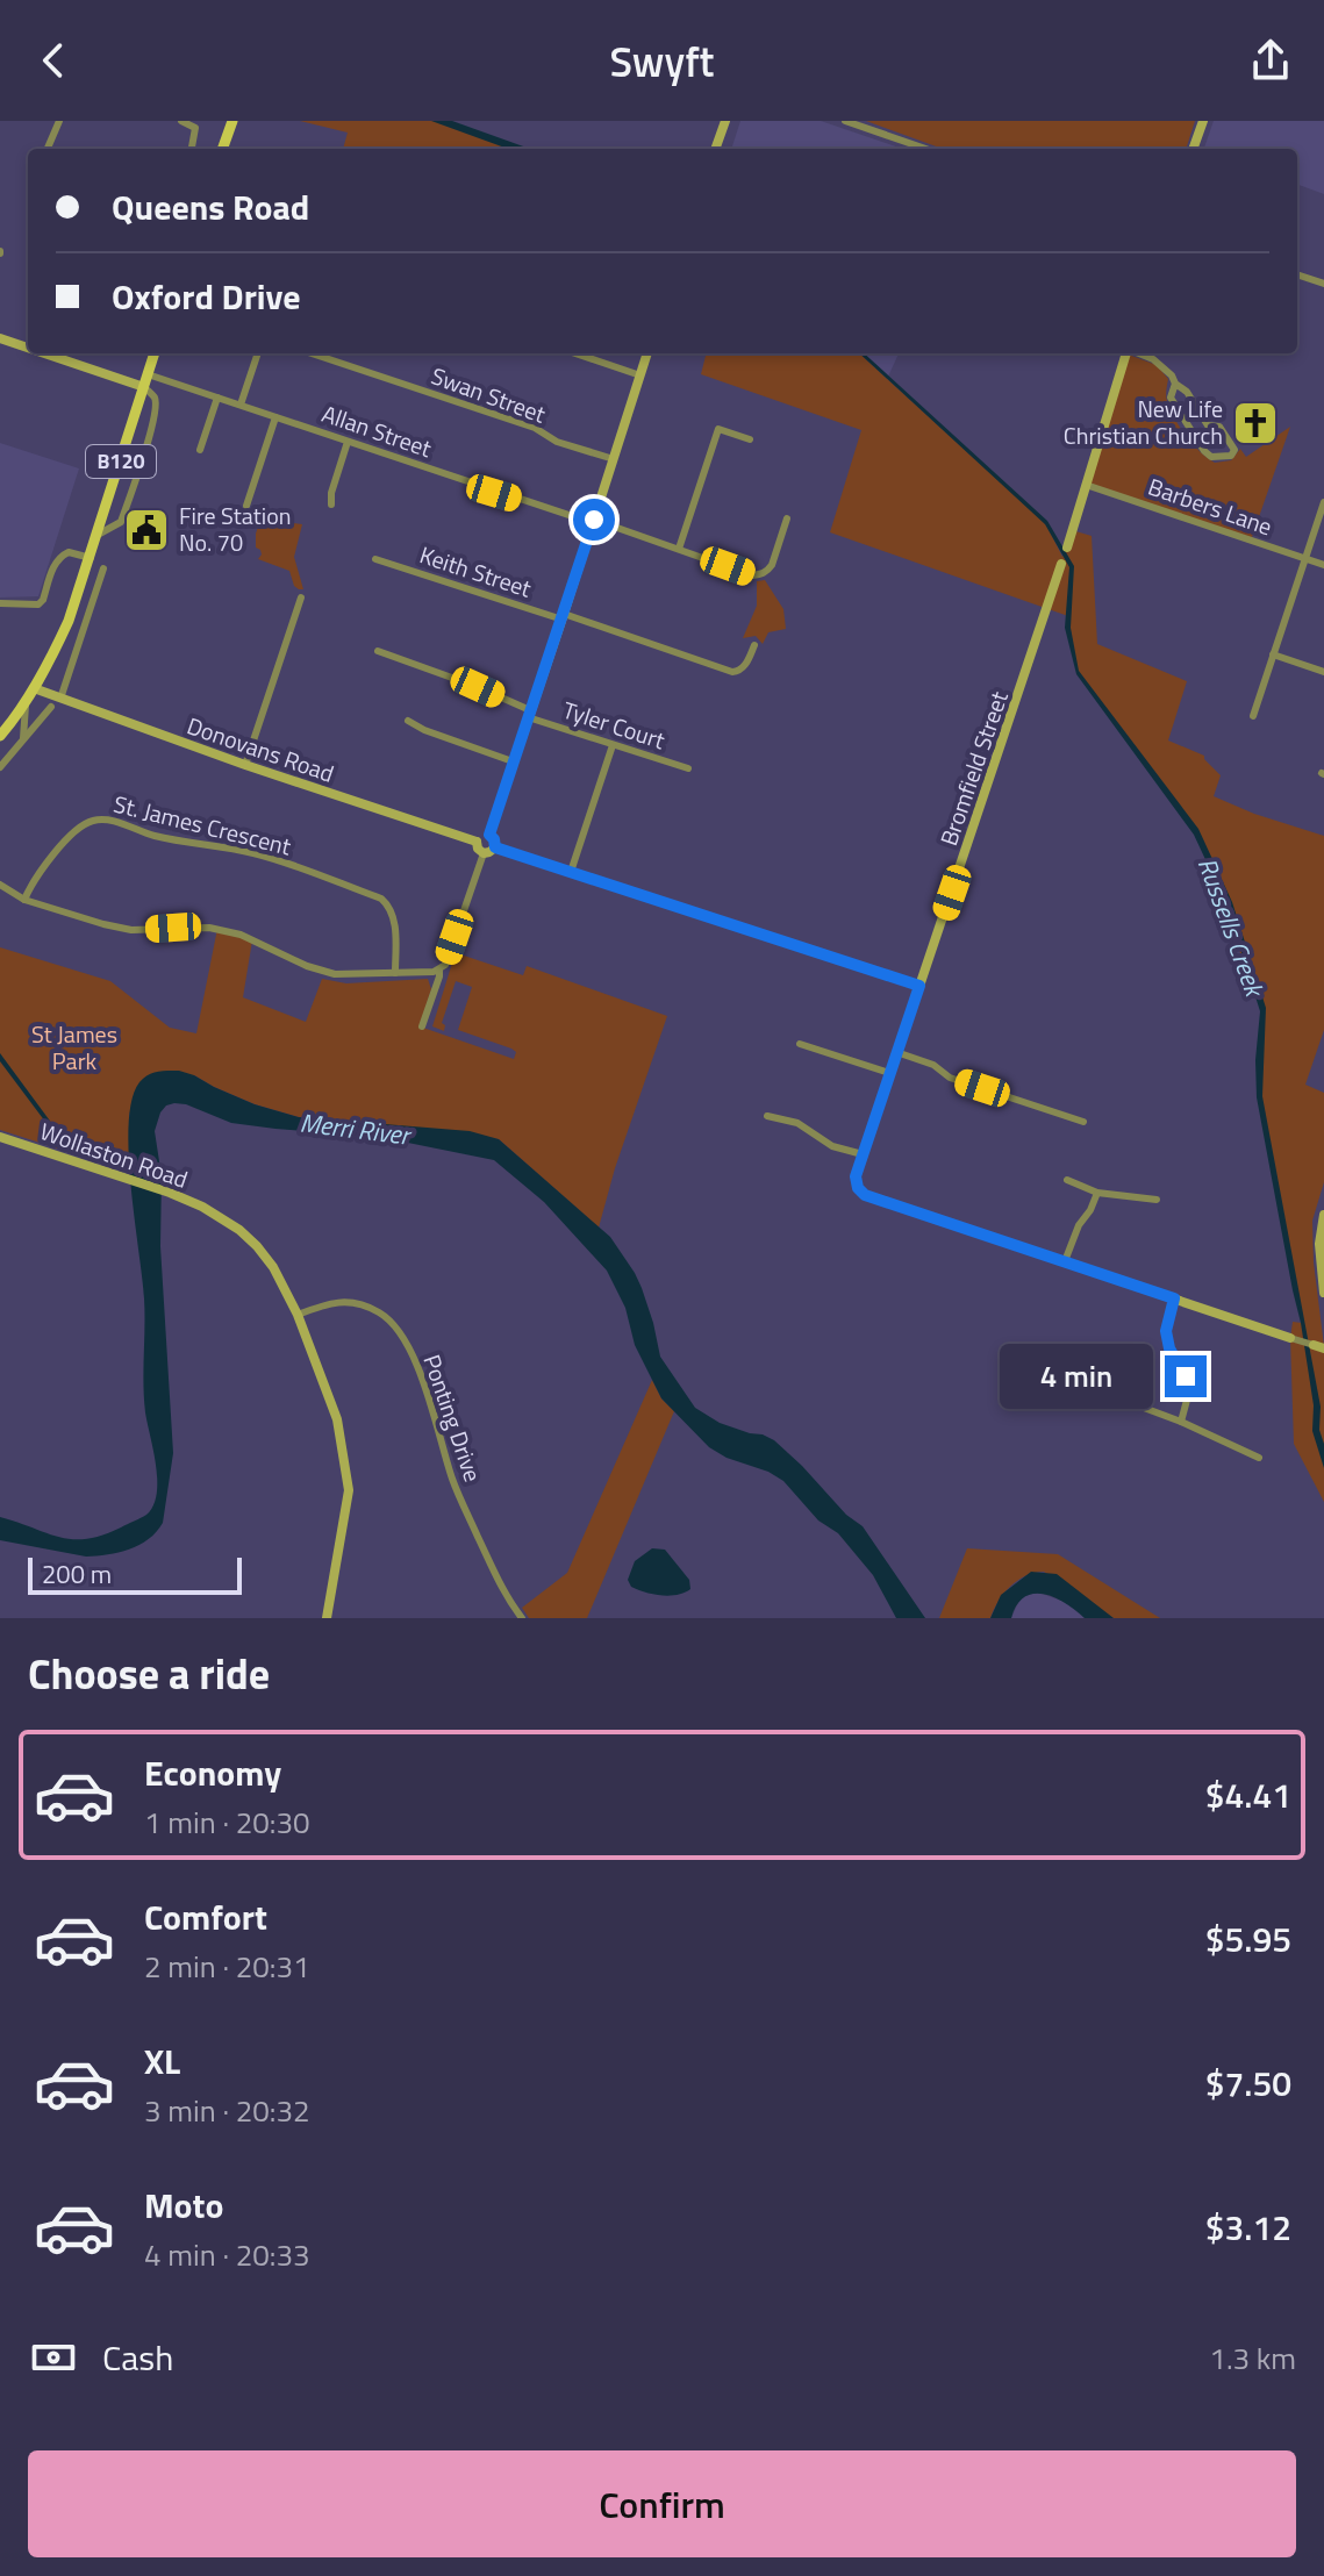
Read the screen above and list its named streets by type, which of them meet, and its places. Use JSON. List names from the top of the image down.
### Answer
{
  "streets": {
    "main road": ["B120"],
    "street": [
      "Swan Street",
      "Allan Street",
      "Barbers Lane",
      "Keith Street",
      "Tyler Court",
      "Donovans Road",
      "Bromfield Street",
      "St. James Crescent",
      "Wollaston Road",
      "Ponting Drive"
    ]
  },
  "crossings": [
    ["Allan Street", "B120"],
    ["B120", "Donovans Road"],
    ["Barbers Lane", "Bromfield Street"],
    ["Wollaston Road", "Ponting Drive"]
  ],
  "water": ["Russells Creek", "Merri River"],
  "parks": ["St James Park"],
  "places": {
    "church": ["New Life Christian Church"],
    "public building": ["Fire Station No. 70"]
  },
  "scale_bar": "200 m",
  "page": {
    "header": "Swyft",
    "banner": ["Queens Road", "Oxford Drive"],
    "bubble": "4 min",
    "scale": "200 m",
    "heading": "Choose a ride",
    "list": [
      {
        "name": "Economy",
        "note": "1 min · 20:30",
        "value": "$4.41"
      },
      {
        "name": "Comfort",
        "note": "2 min · 20:31",
        "value": "$5.95"
      },
      {
        "name": "XL",
        "note": "3 min · 20:32",
        "value": "$7.50"
      },
      {
        "name": "Moto",
        "note": "4 min · 20:33",
        "value": "$3.12"
      }
    ],
    "pay": ["Cash", "1.3 km"],
    "buttons": "Confirm"
  }
}
